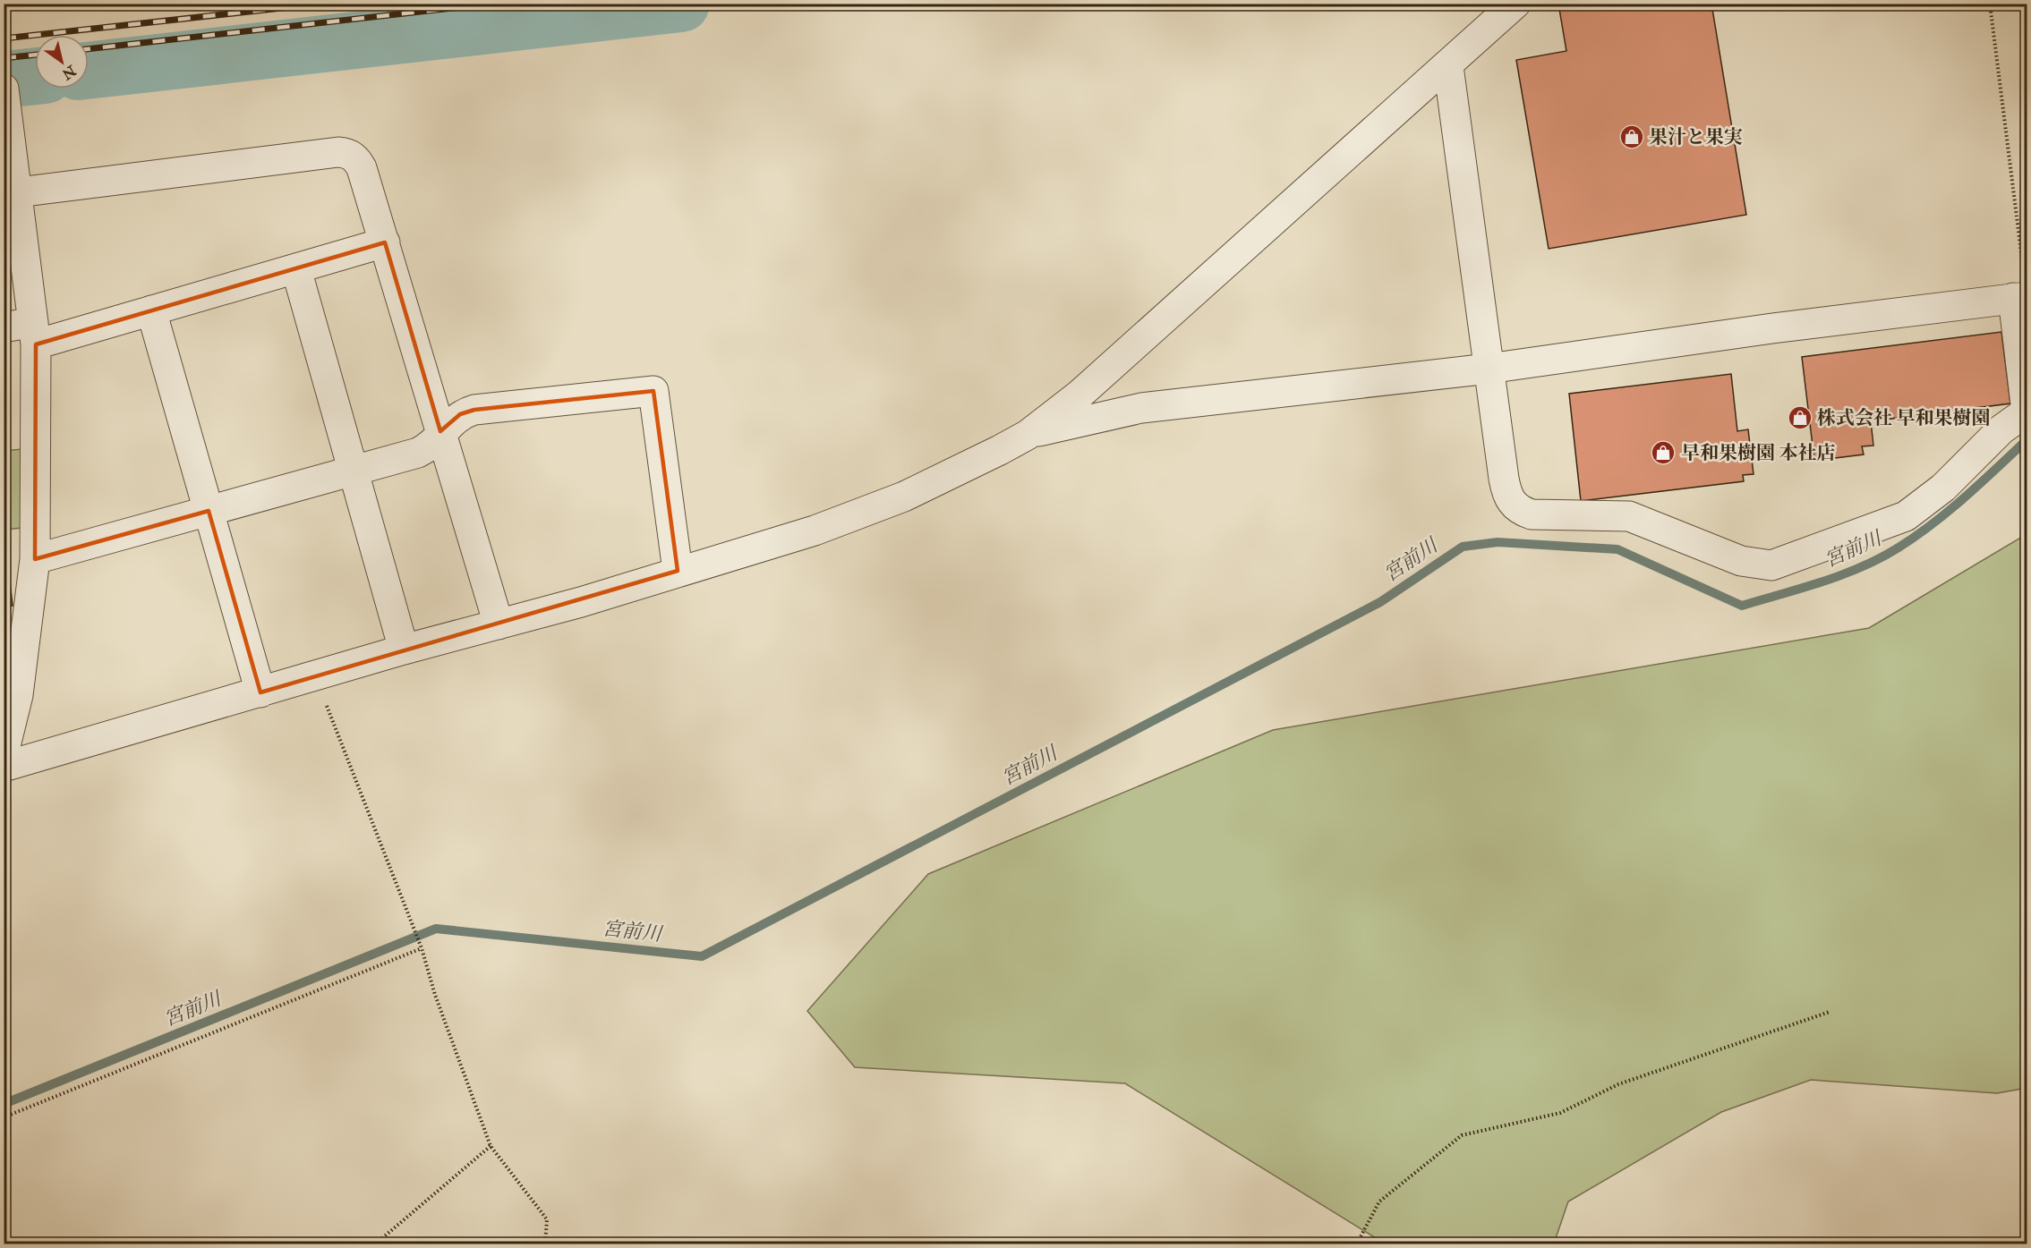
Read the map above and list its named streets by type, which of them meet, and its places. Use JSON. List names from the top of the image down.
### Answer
{
  "water": ["宮前川"],
  "places": {
    "shop": ["果汁と果実", "株式会社 早和果樹園", "早和果樹園 本社店"]
  },
  "north": "bottom right"
}
